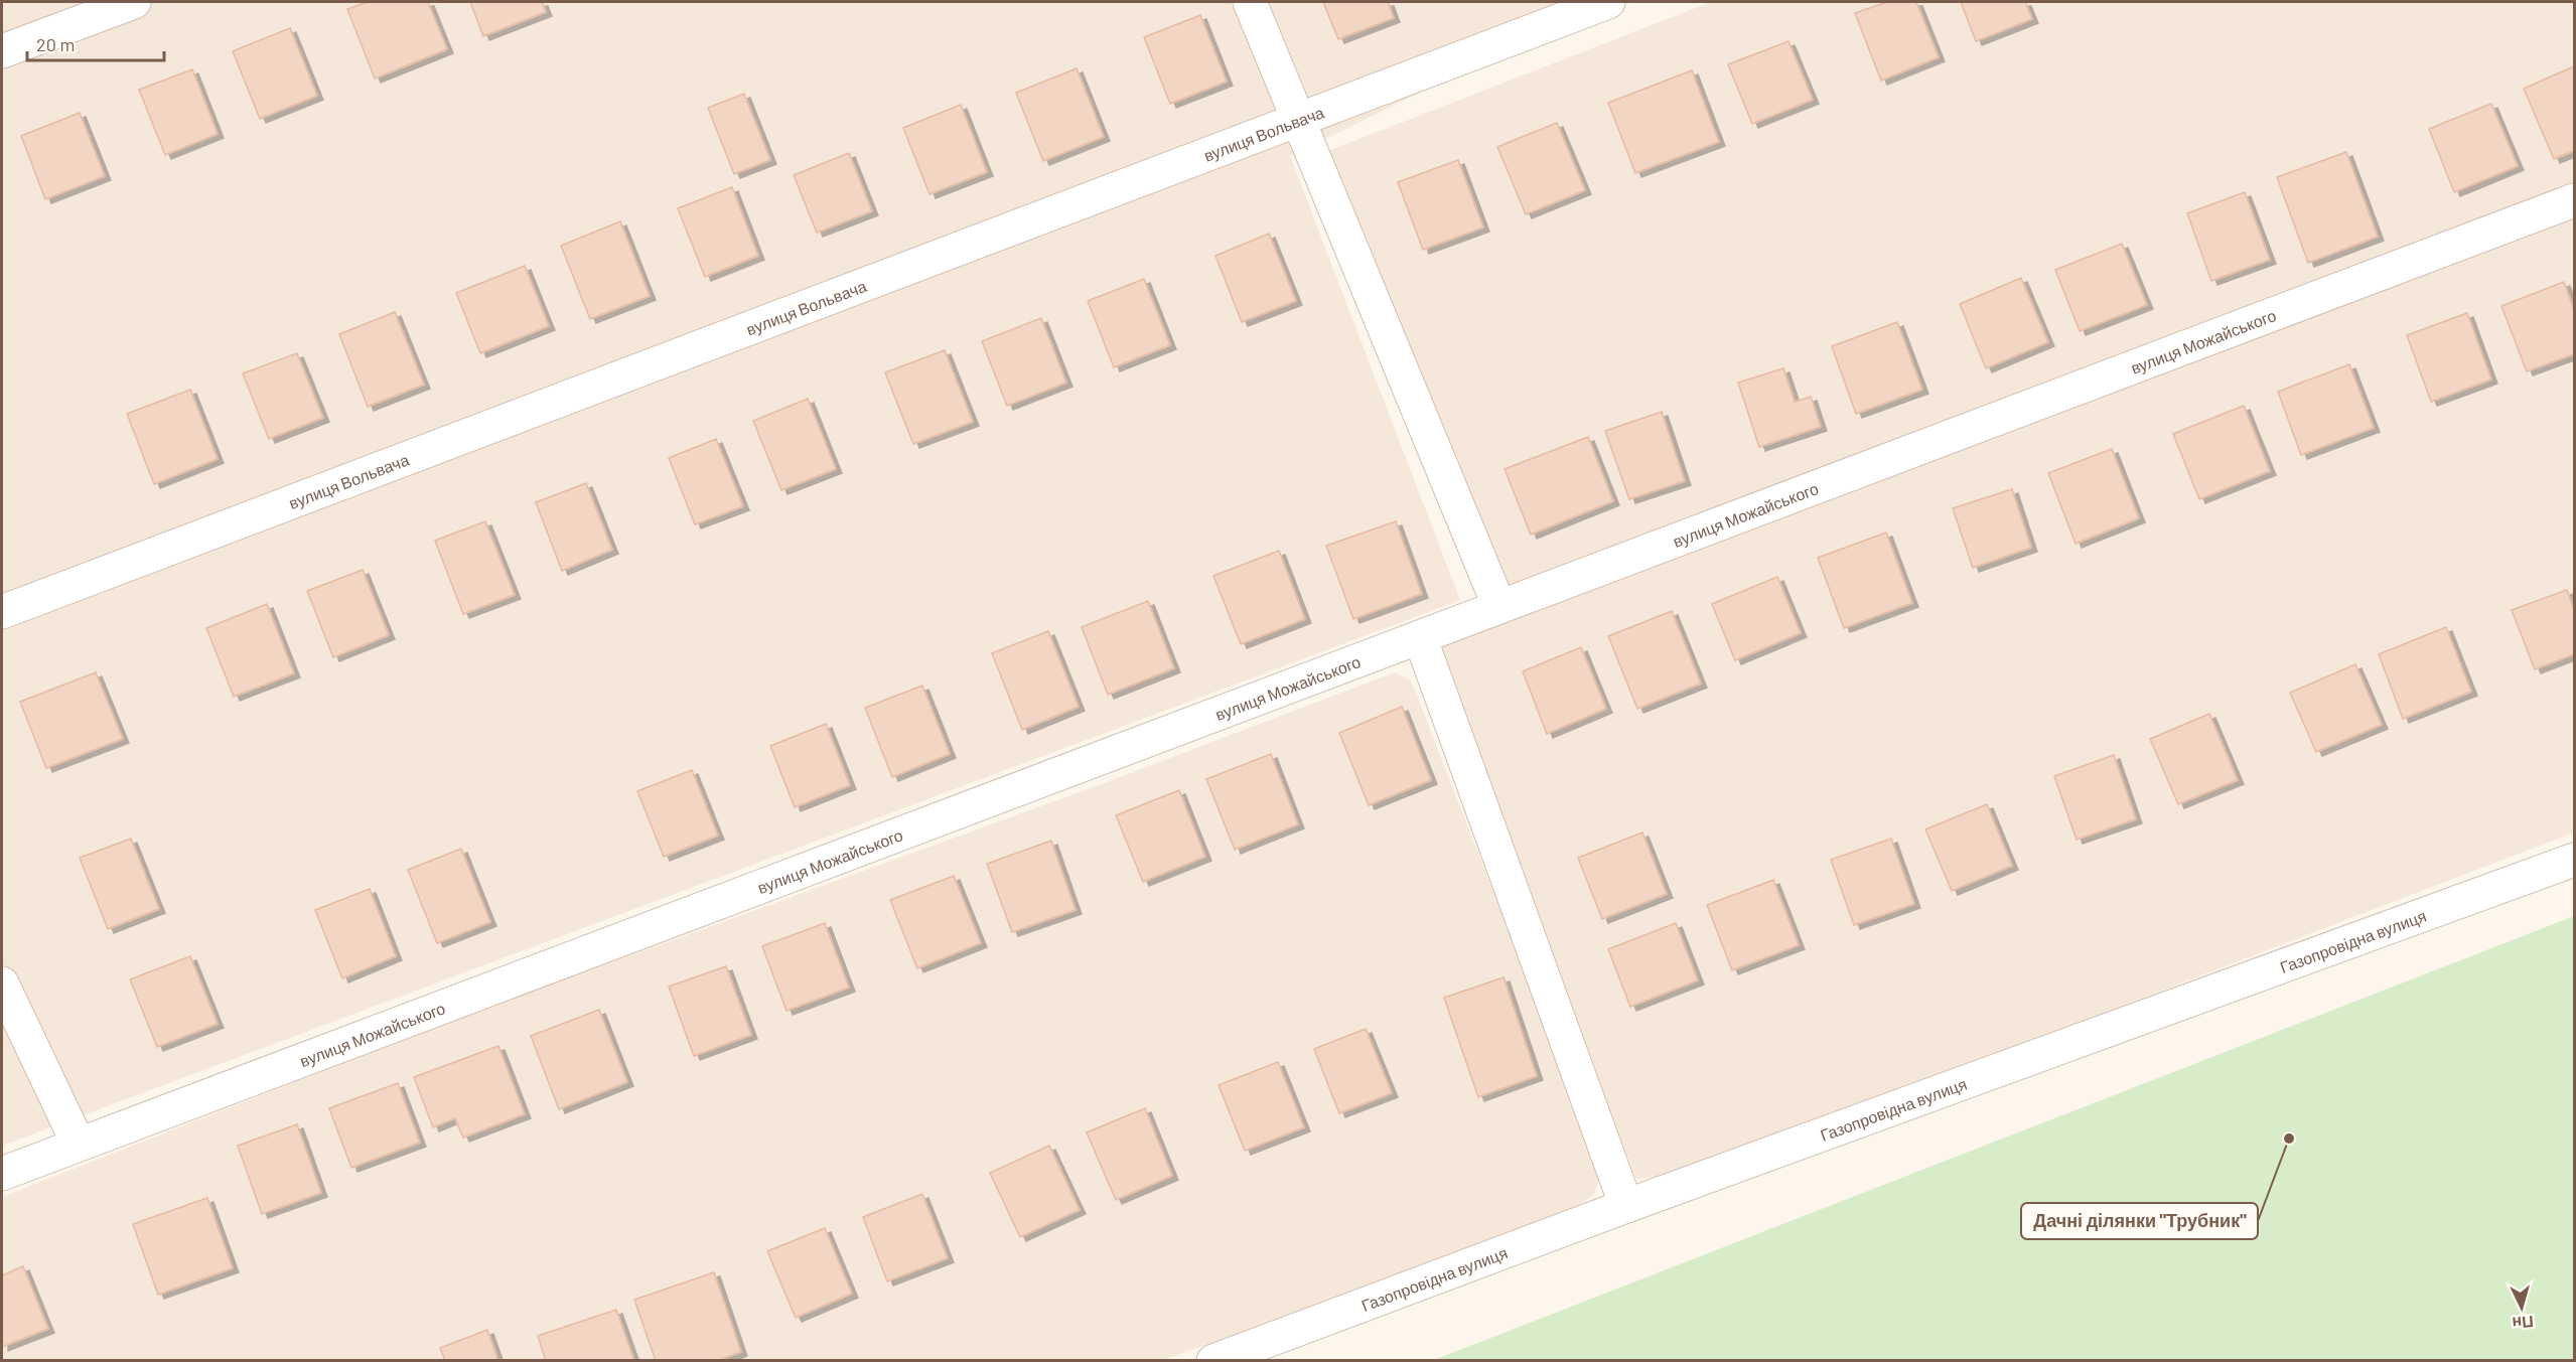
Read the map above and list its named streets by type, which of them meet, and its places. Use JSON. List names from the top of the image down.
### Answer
{
  "streets": {
    "street": ["вулиця Вольвача", "вулиця Можайського", "Газопровідна вулиця"]
  },
  "places": ["Дачні ділянки \"Трубник\""],
  "scale_bar": "20 m",
  "north": "bottom"
}
